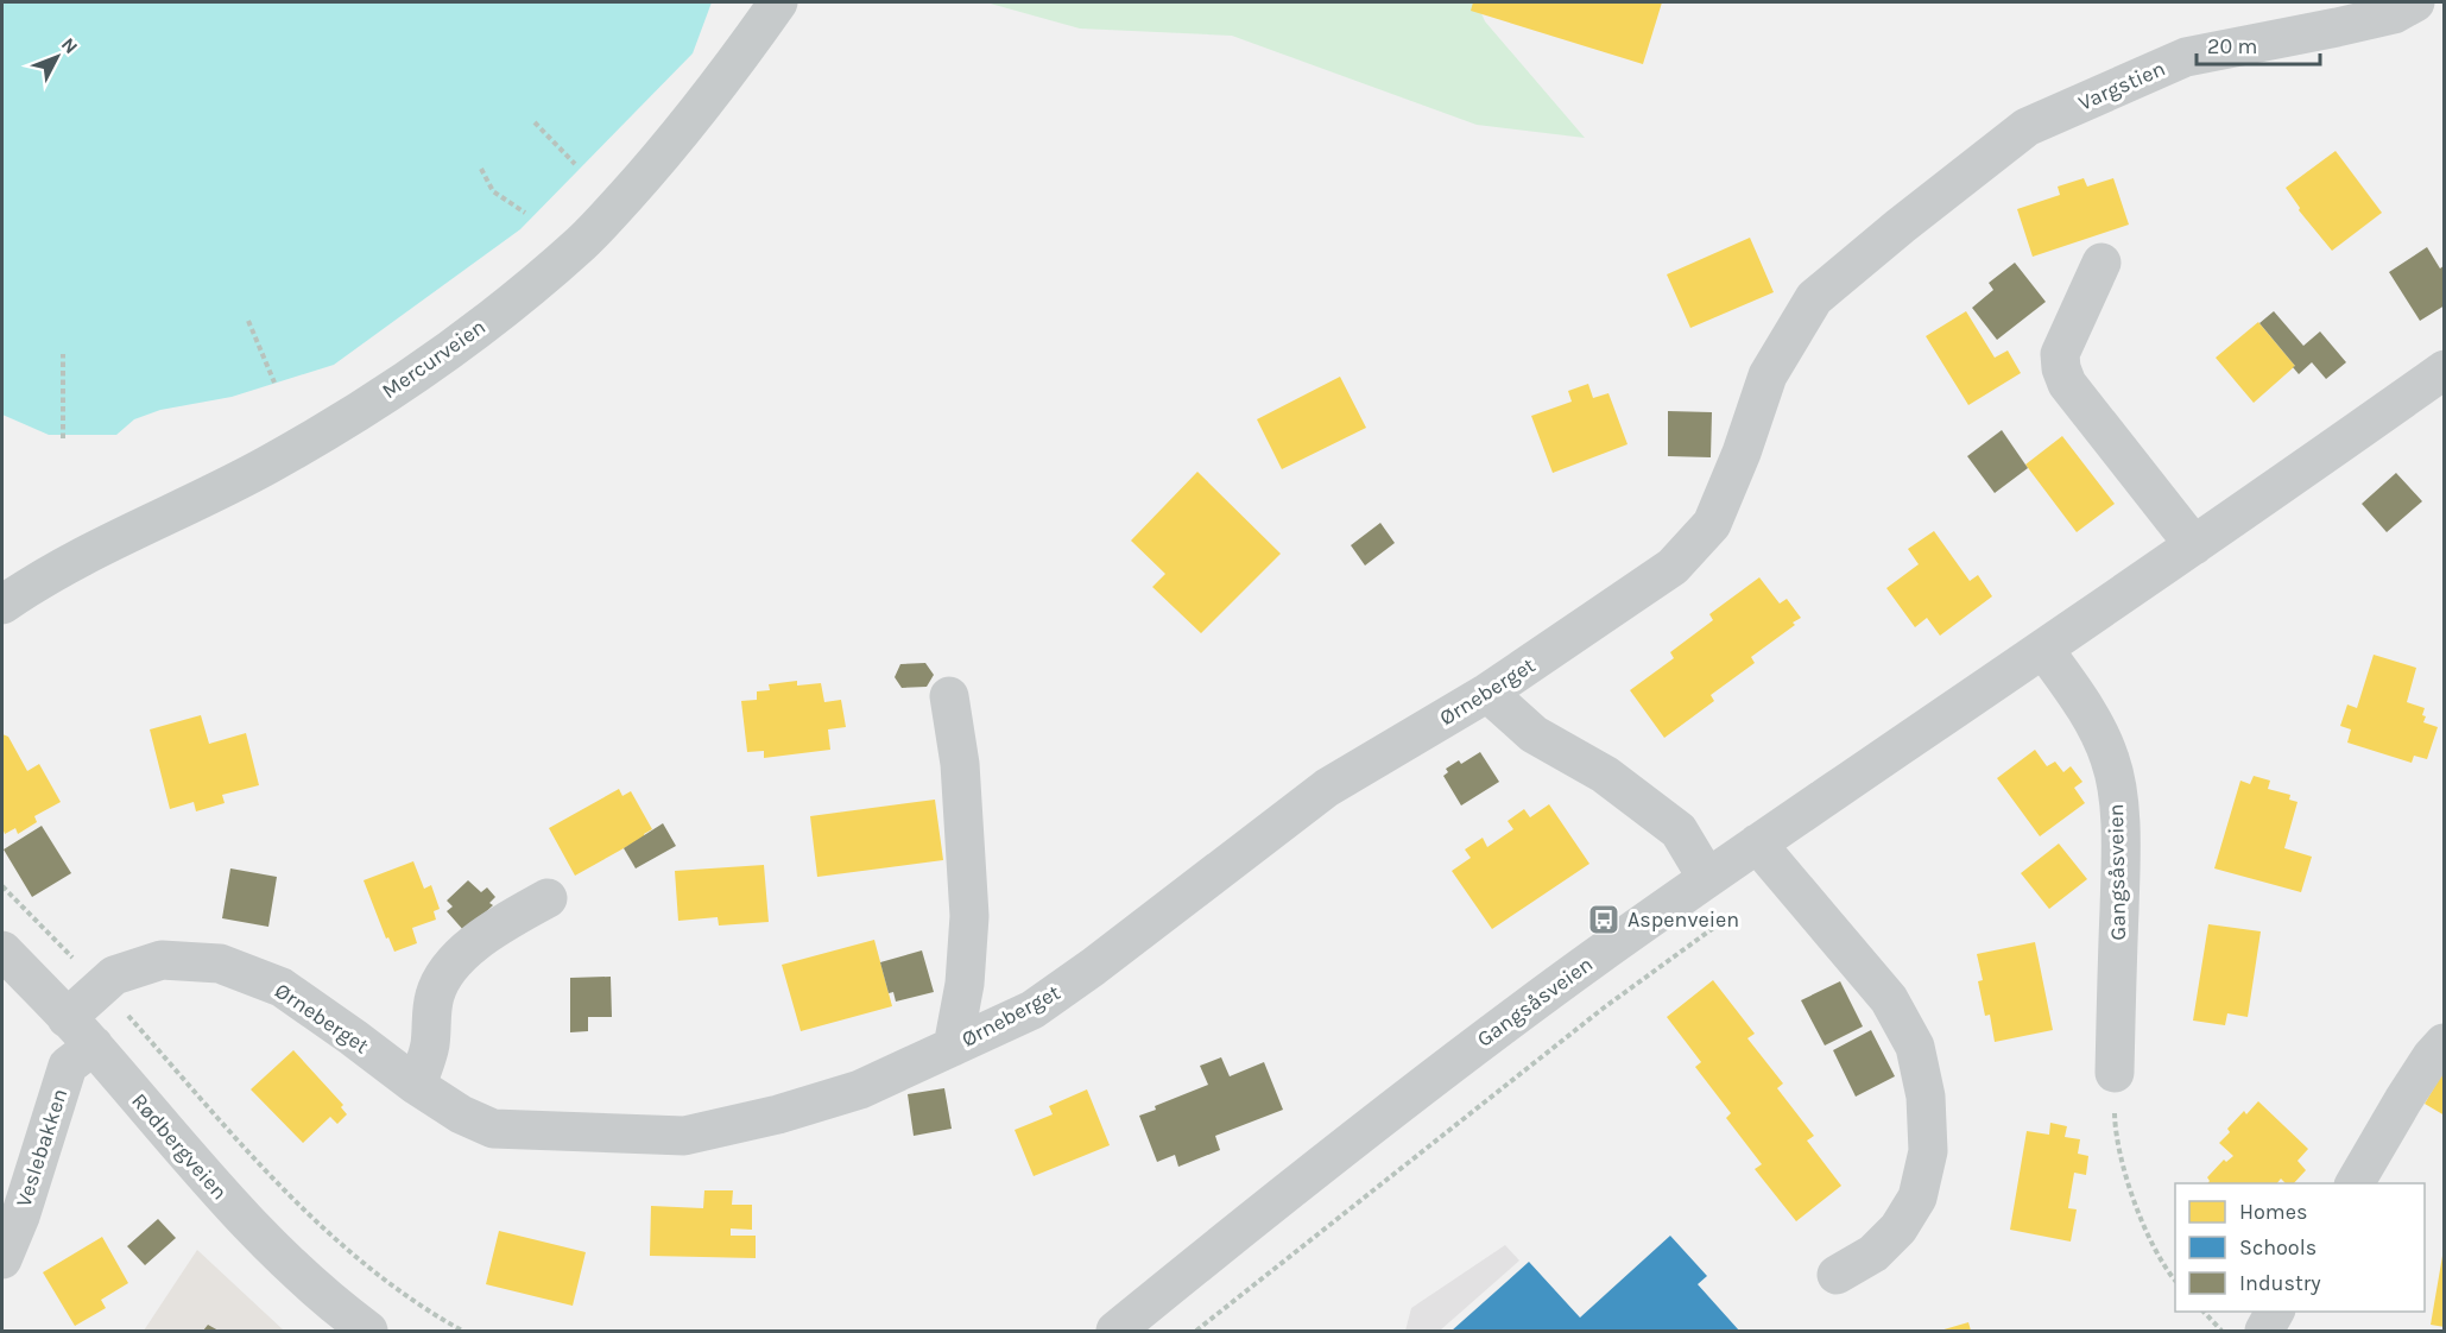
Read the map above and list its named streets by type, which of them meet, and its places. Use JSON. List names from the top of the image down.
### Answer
{
  "streets": {
    "main road": ["Mercurveien"],
    "street": [
      "Vargstien",
      "Ørneberget",
      "Gangsåsveien",
      "Rødbergveien",
      "Veslebakken"
    ]
  },
  "crossings": [
    ["Vargstien", "Ørneberget"],
    ["Ørneberget", "Rødbergveien"],
    ["Rødbergveien", "Veslebakken"]
  ],
  "places": {
    "bus stop": ["Aspenveien"]
  },
  "legend": ["Homes", "Schools", "Industry"],
  "scale_bar": "20 m",
  "north": "top right"
}
